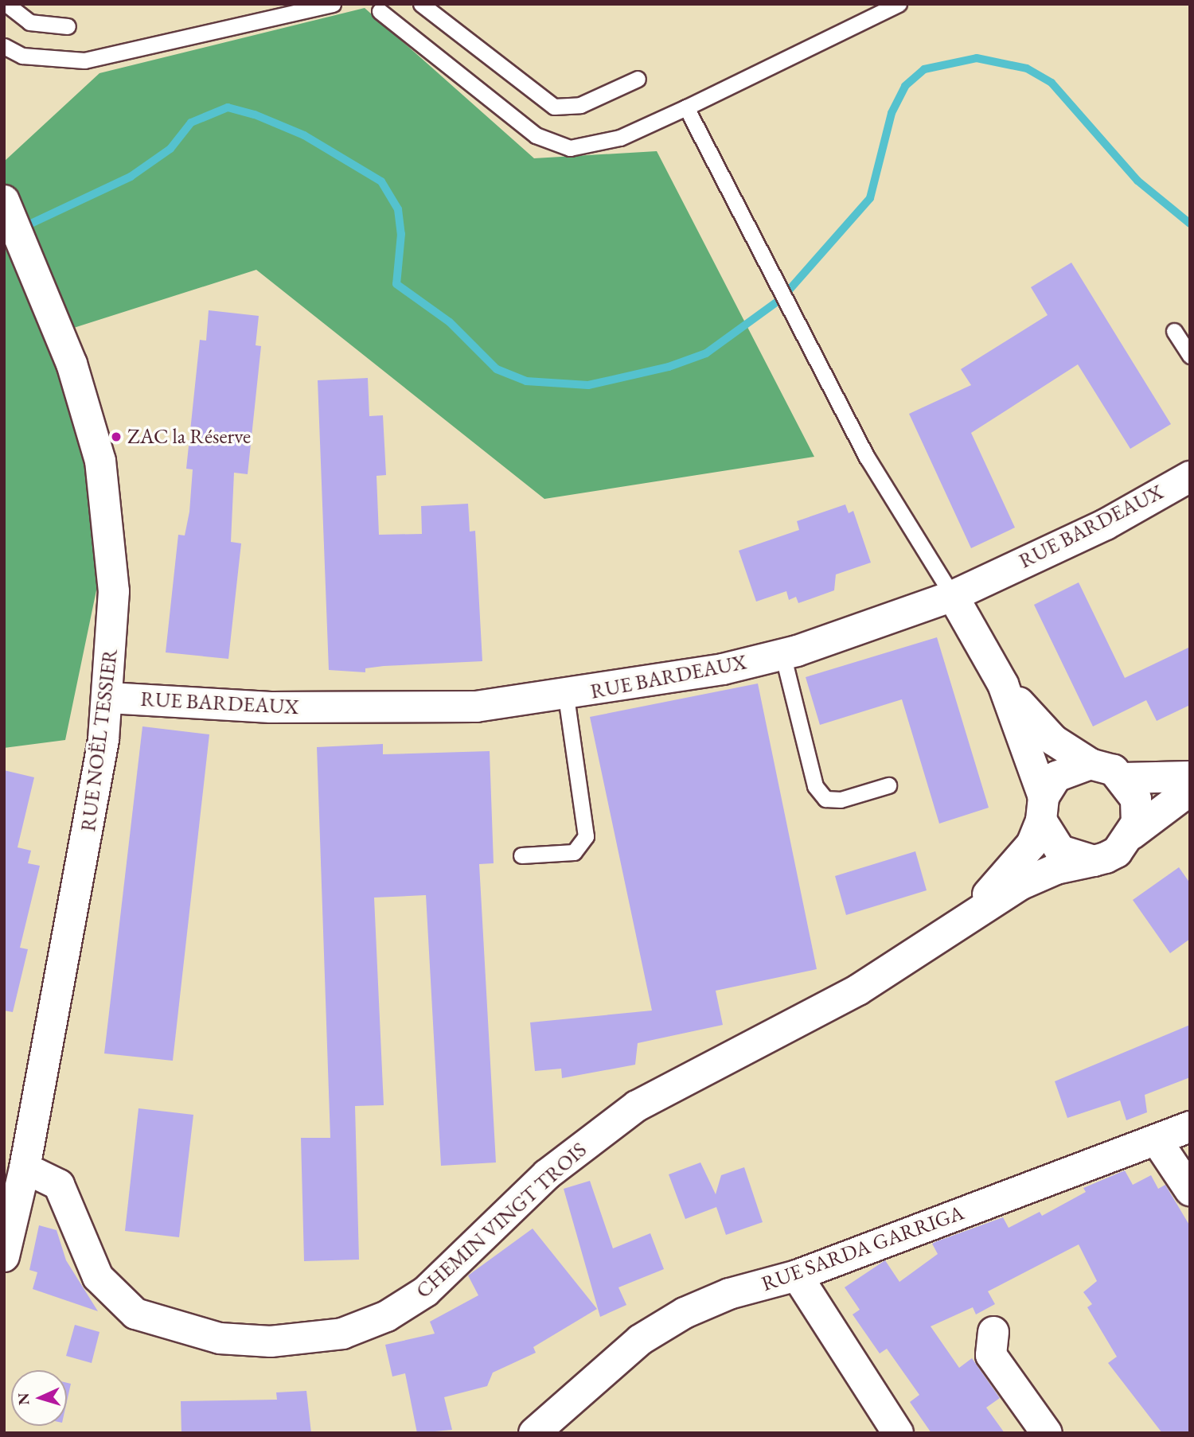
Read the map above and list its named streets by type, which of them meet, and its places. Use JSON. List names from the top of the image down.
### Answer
{
  "streets": {
    "street": [
      "RUE BARDEAUX",
      "RUE NOËL TESSIER",
      "CHEMIN VINGT TROIS",
      "RUE SARDA GARRIGA"
    ]
  },
  "crossings": [
    ["RUE BARDEAUX", "RUE NOËL TESSIER"],
    ["RUE NOËL TESSIER", "CHEMIN VINGT TROIS"]
  ],
  "places": ["ZAC la Réserve"],
  "north": "left"
}
